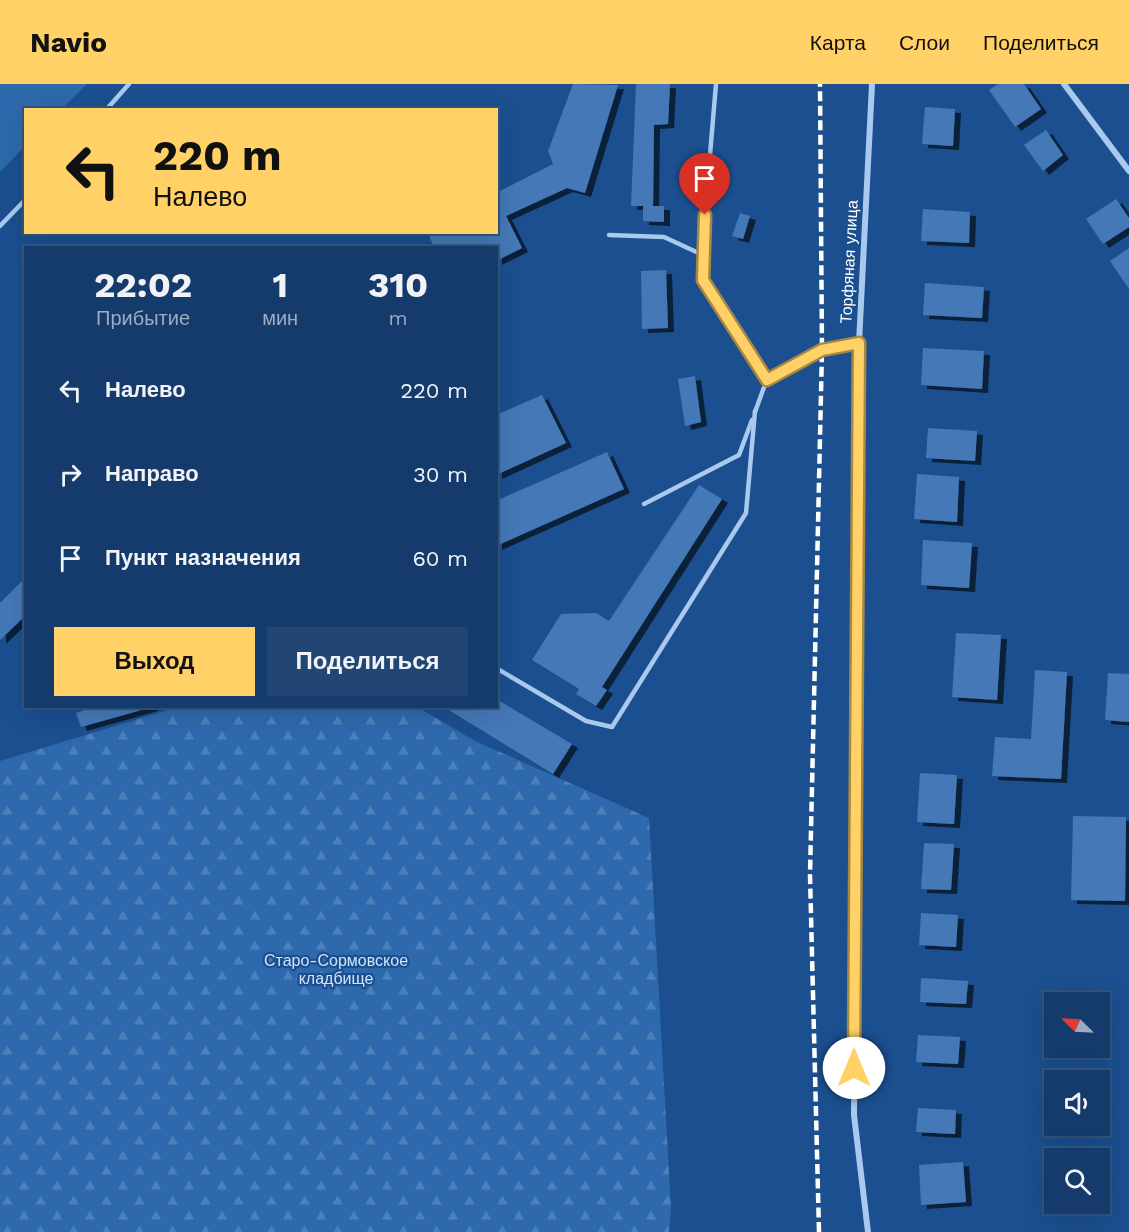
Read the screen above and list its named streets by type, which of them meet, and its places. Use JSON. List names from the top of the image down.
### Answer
{
  "streets": {
    "street": ["Торфяная улица"]
  },
  "parks": ["Старо-Сормовское кладбище"],
  "north": "top left",
  "page": {
    "header": "Navio",
    "nav": ["Карта", "Слои", "Поделиться"],
    "turn": ["220 m", "Налево"],
    "eta": [
      "22:02",
      "Прибытие",
      "1",
      "мин",
      "310",
      "m"
    ],
    "list": [
      {
        "name": "Налево",
        "value": "220 m"
      },
      {
        "name": "Направо",
        "value": "30 m"
      },
      {
        "name": "Пункт назначения",
        "value": "60 m"
      }
    ],
    "buttons": ["Выход", "Поделиться"]
  }
}
